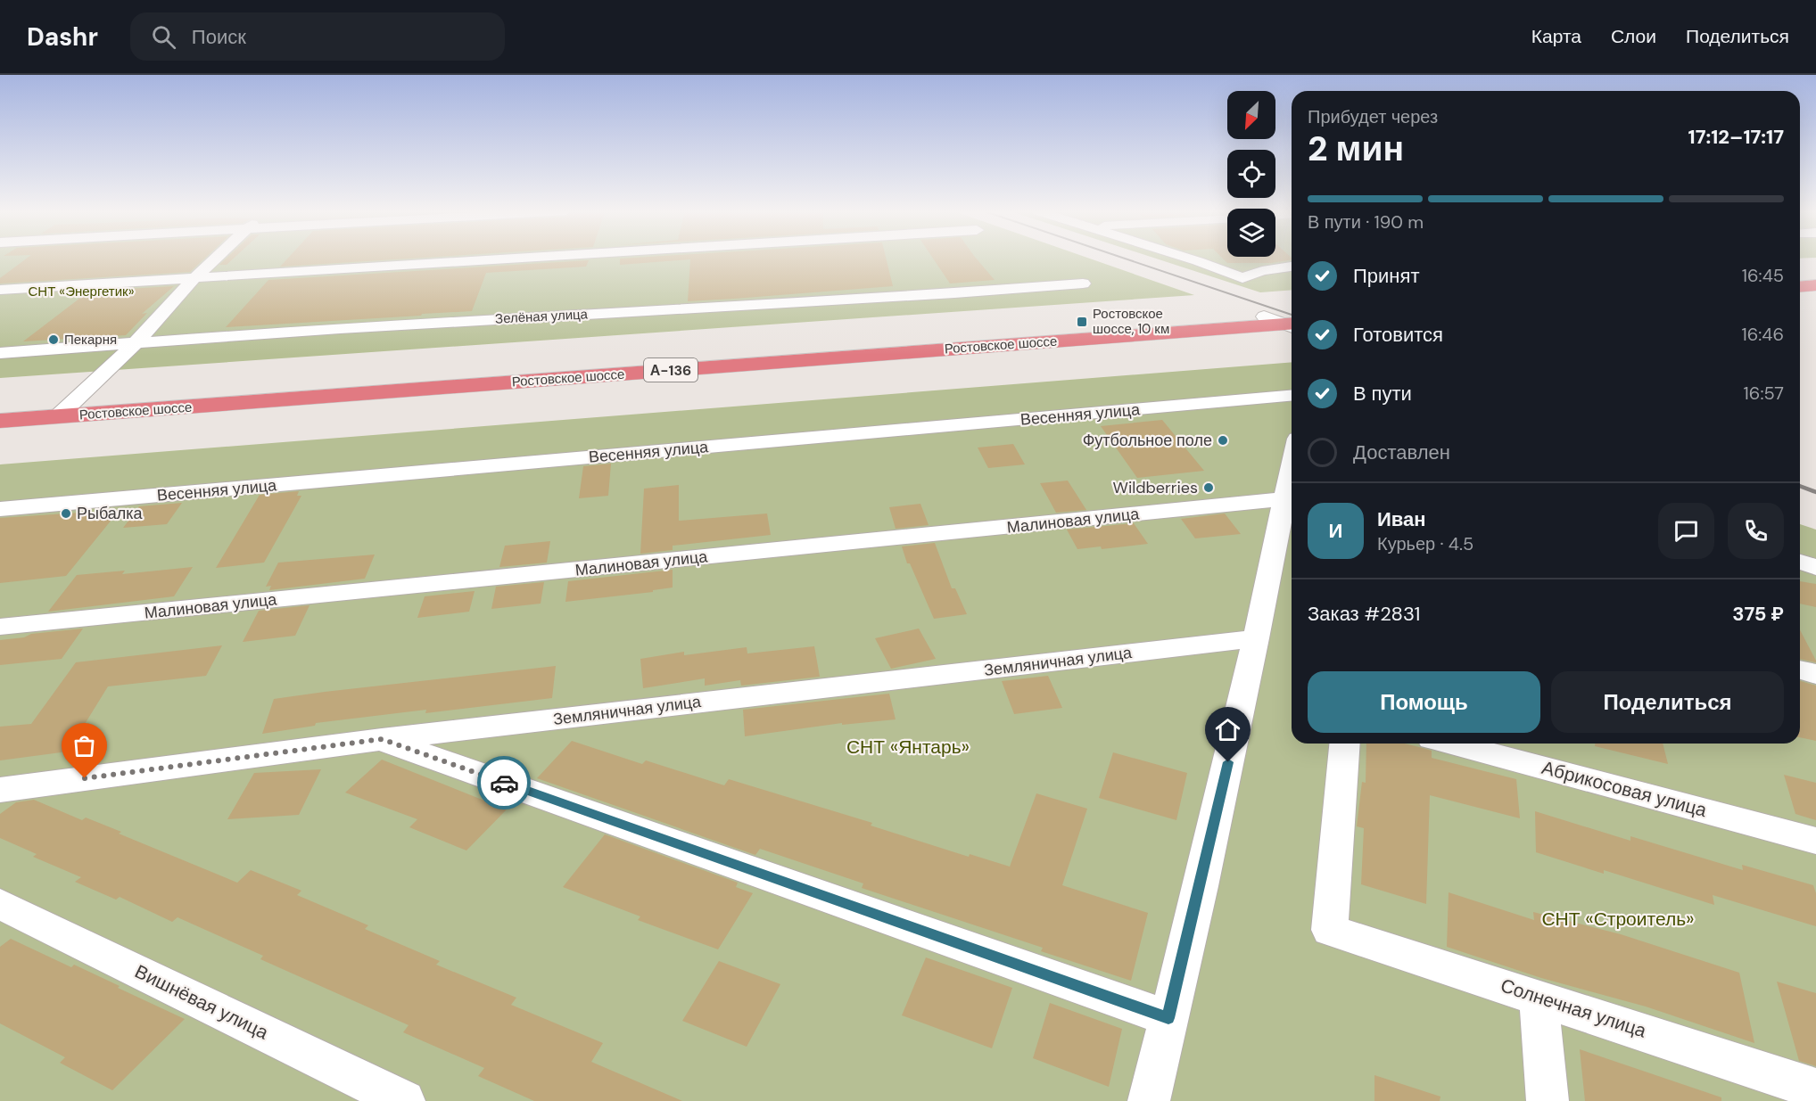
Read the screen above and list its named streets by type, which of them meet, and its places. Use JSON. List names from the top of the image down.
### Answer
{
  "streets": {
    "highway": ["Ростовское шоссе", "А-136"],
    "street": [
      "Зелёная улица",
      "Весенняя улица",
      "Малиновая улица",
      "Земляничная улица",
      "Абрикосовая улица",
      "Вишнёвая улица",
      "Солнечная улица"
    ]
  },
  "parks": ["СНТ «Энергетик»", "СНТ «Янтарь»", "СНТ «Строитель»"],
  "places": {
    "transit": ["Ростовское шоссе, 10 км"],
    "other": [
      "Пекарня",
      "Футбольное поле",
      "Wildberries",
      "Рыбалка"
    ]
  },
  "north": "bottom left",
  "page": {
    "header": "Dashr",
    "search": "Поиск",
    "nav": ["Карта", "Слои", "Поделиться"],
    "heading": ["2 мин", "Прибудет через", "17:12–17:17"],
    "panel": [
      "Иван",
      "Курьер · 4.5",
      "Заказ #2831",
      "375 ₽"
    ],
    "bar": "В пути · 190 m",
    "list": [
      ["Принят", "16:45"],
      ["Готовится", "16:46"],
      ["В пути", "16:57"],
      "Доставлен"
    ],
    "round": "И",
    "buttons": ["Помощь", "Поделиться"]
  }
}
